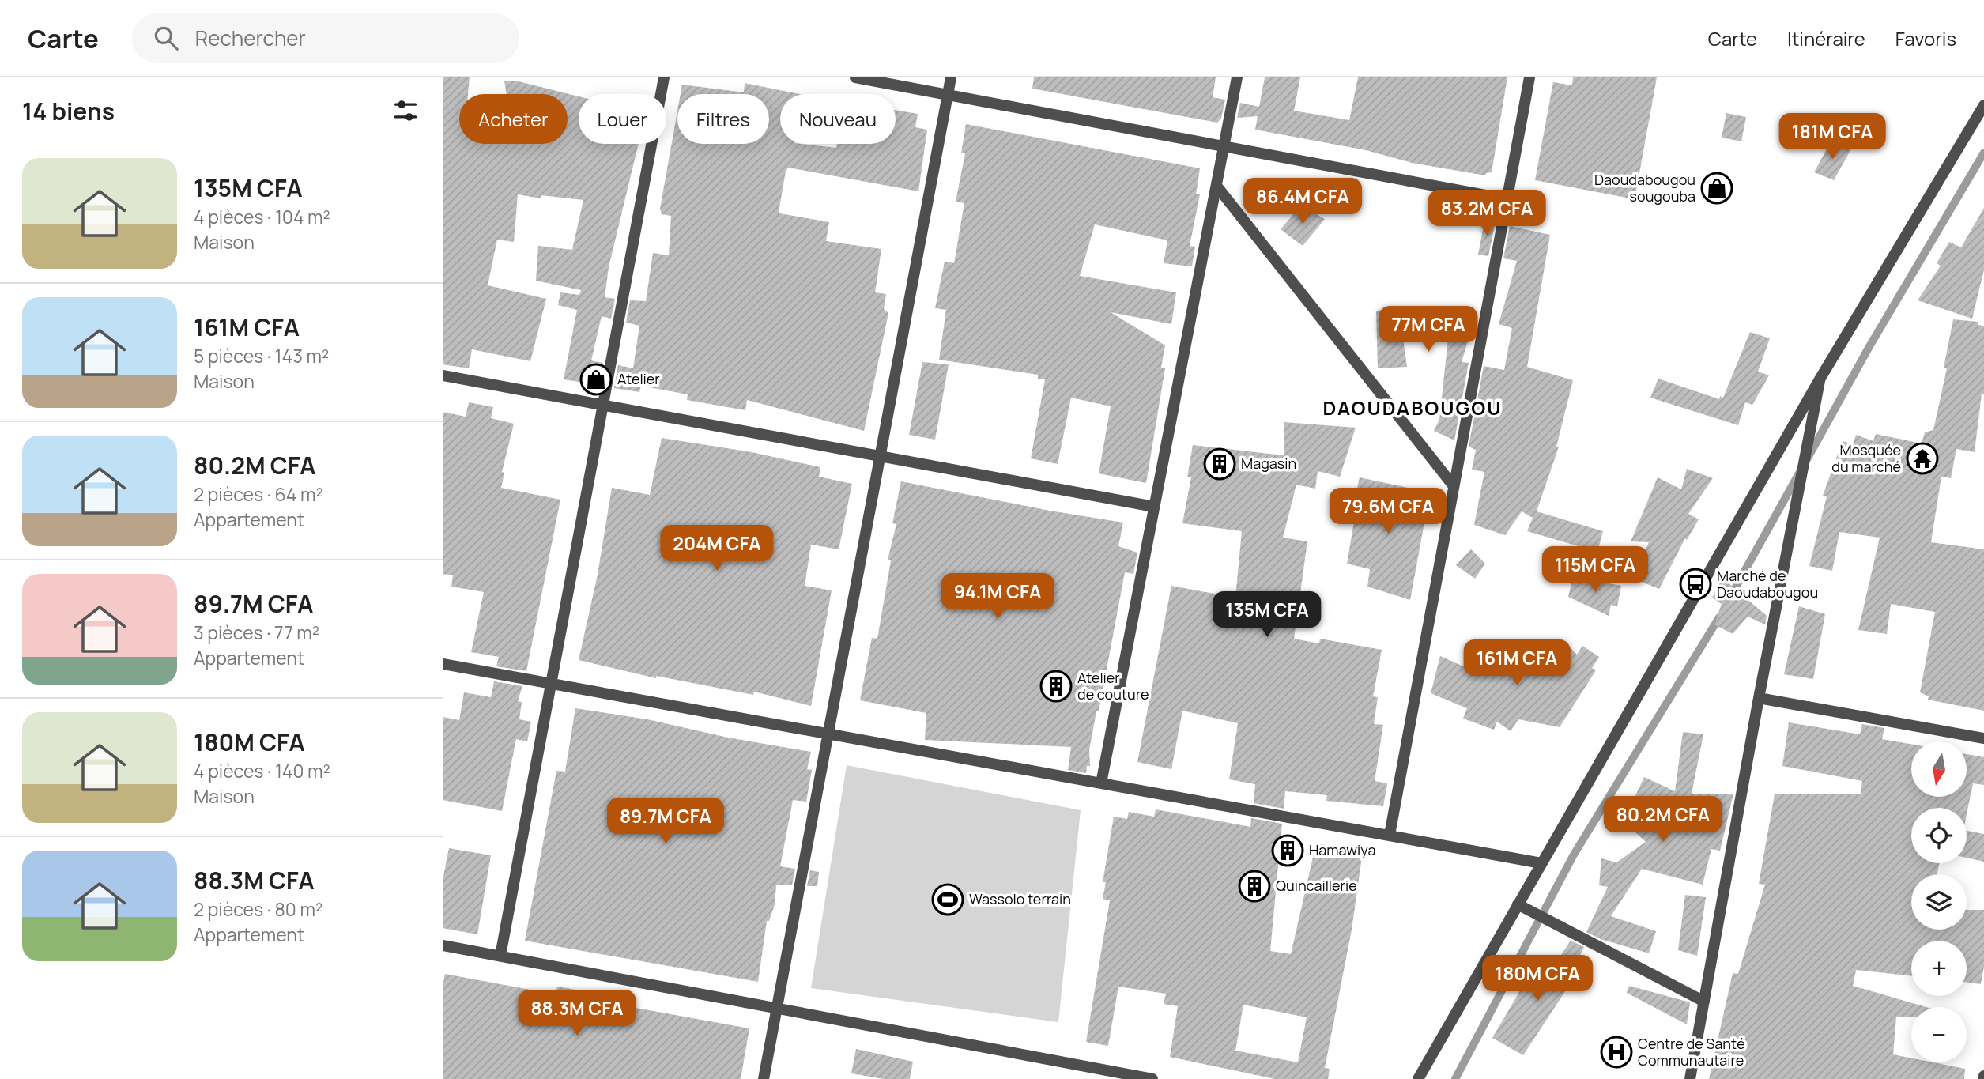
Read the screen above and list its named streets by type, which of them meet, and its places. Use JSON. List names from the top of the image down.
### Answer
{
  "districts": ["DAOUDABOUGOU"],
  "places": {
    "shop": ["Daoudabougou sougouba", "Atelier"],
    "temple": ["Mosquée du marché"],
    "building": [
      "Magasin",
      "Atelier de couture",
      "Hamawiya",
      "Quincaillerie"
    ],
    "bus stop": ["Marché de Daoudabougou"],
    "sports": ["Wassolo terrain"],
    "hospital": ["Centre de Santé Communautaire"]
  },
  "north": "bottom",
  "page": {
    "header": "Carte",
    "search": "Rechercher",
    "nav": ["Carte", "Itinéraire", "Favoris"],
    "heading": "14 biens",
    "chip": [
      "Acheter",
      "Louer",
      "Filtres",
      "Nouveau"
    ],
    "price": [
      "181M CFA",
      "86.4M CFA",
      "83.2M CFA",
      "77M CFA",
      "79.6M CFA",
      "204M CFA",
      "115M CFA",
      "94.1M CFA",
      "135M CFA",
      "161M CFA",
      "80.2M CFA",
      "89.7M CFA",
      "180M CFA",
      "88.3M CFA"
    ],
    "list": [
      {
        "name": "135M CFA",
        "note": "4 pièces · 104 m² · Maison"
      },
      {
        "name": "161M CFA",
        "note": "5 pièces · 143 m² · Maison"
      },
      {
        "name": "80.2M CFA",
        "note": "2 pièces · 64 m² · Appartement"
      },
      {
        "name": "89.7M CFA",
        "note": "3 pièces · 77 m² · Appartement"
      },
      {
        "name": "180M CFA",
        "note": "4 pièces · 140 m² · Maison"
      },
      {
        "name": "88.3M CFA",
        "note": "2 pièces · 80 m² · Appartement"
      }
    ],
    "map_buttons": ["+", "−"]
  }
}
